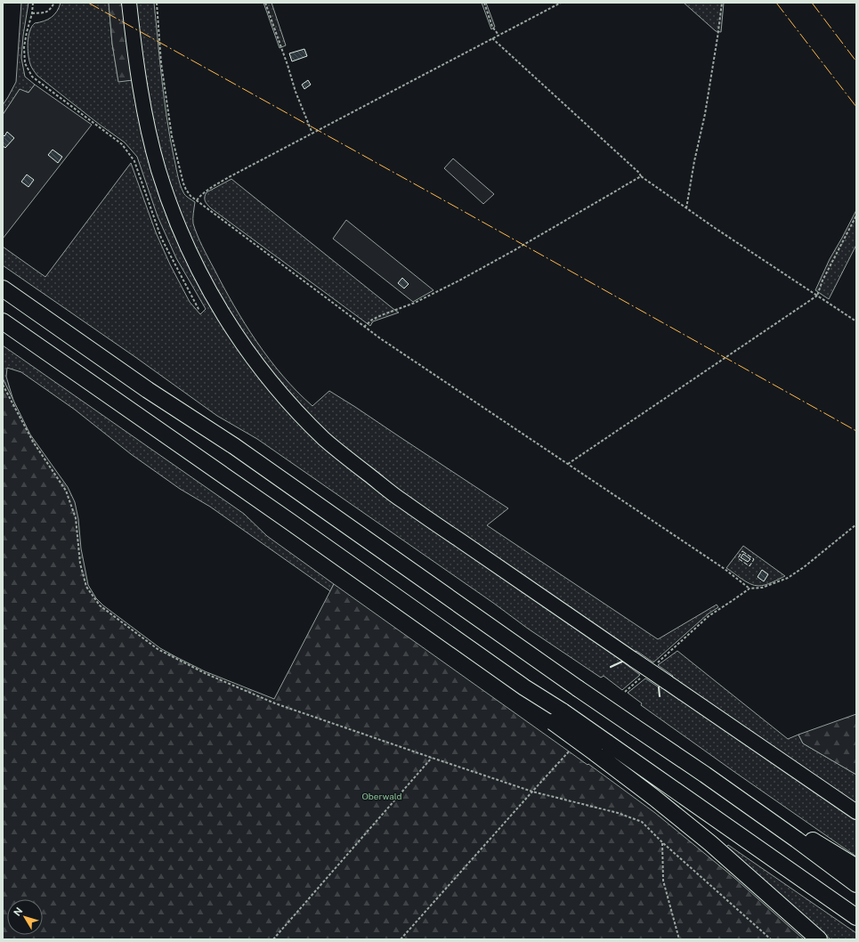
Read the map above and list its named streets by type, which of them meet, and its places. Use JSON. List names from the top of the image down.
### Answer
{
  "parks": ["Oberwald"],
  "north": "top left"
}
